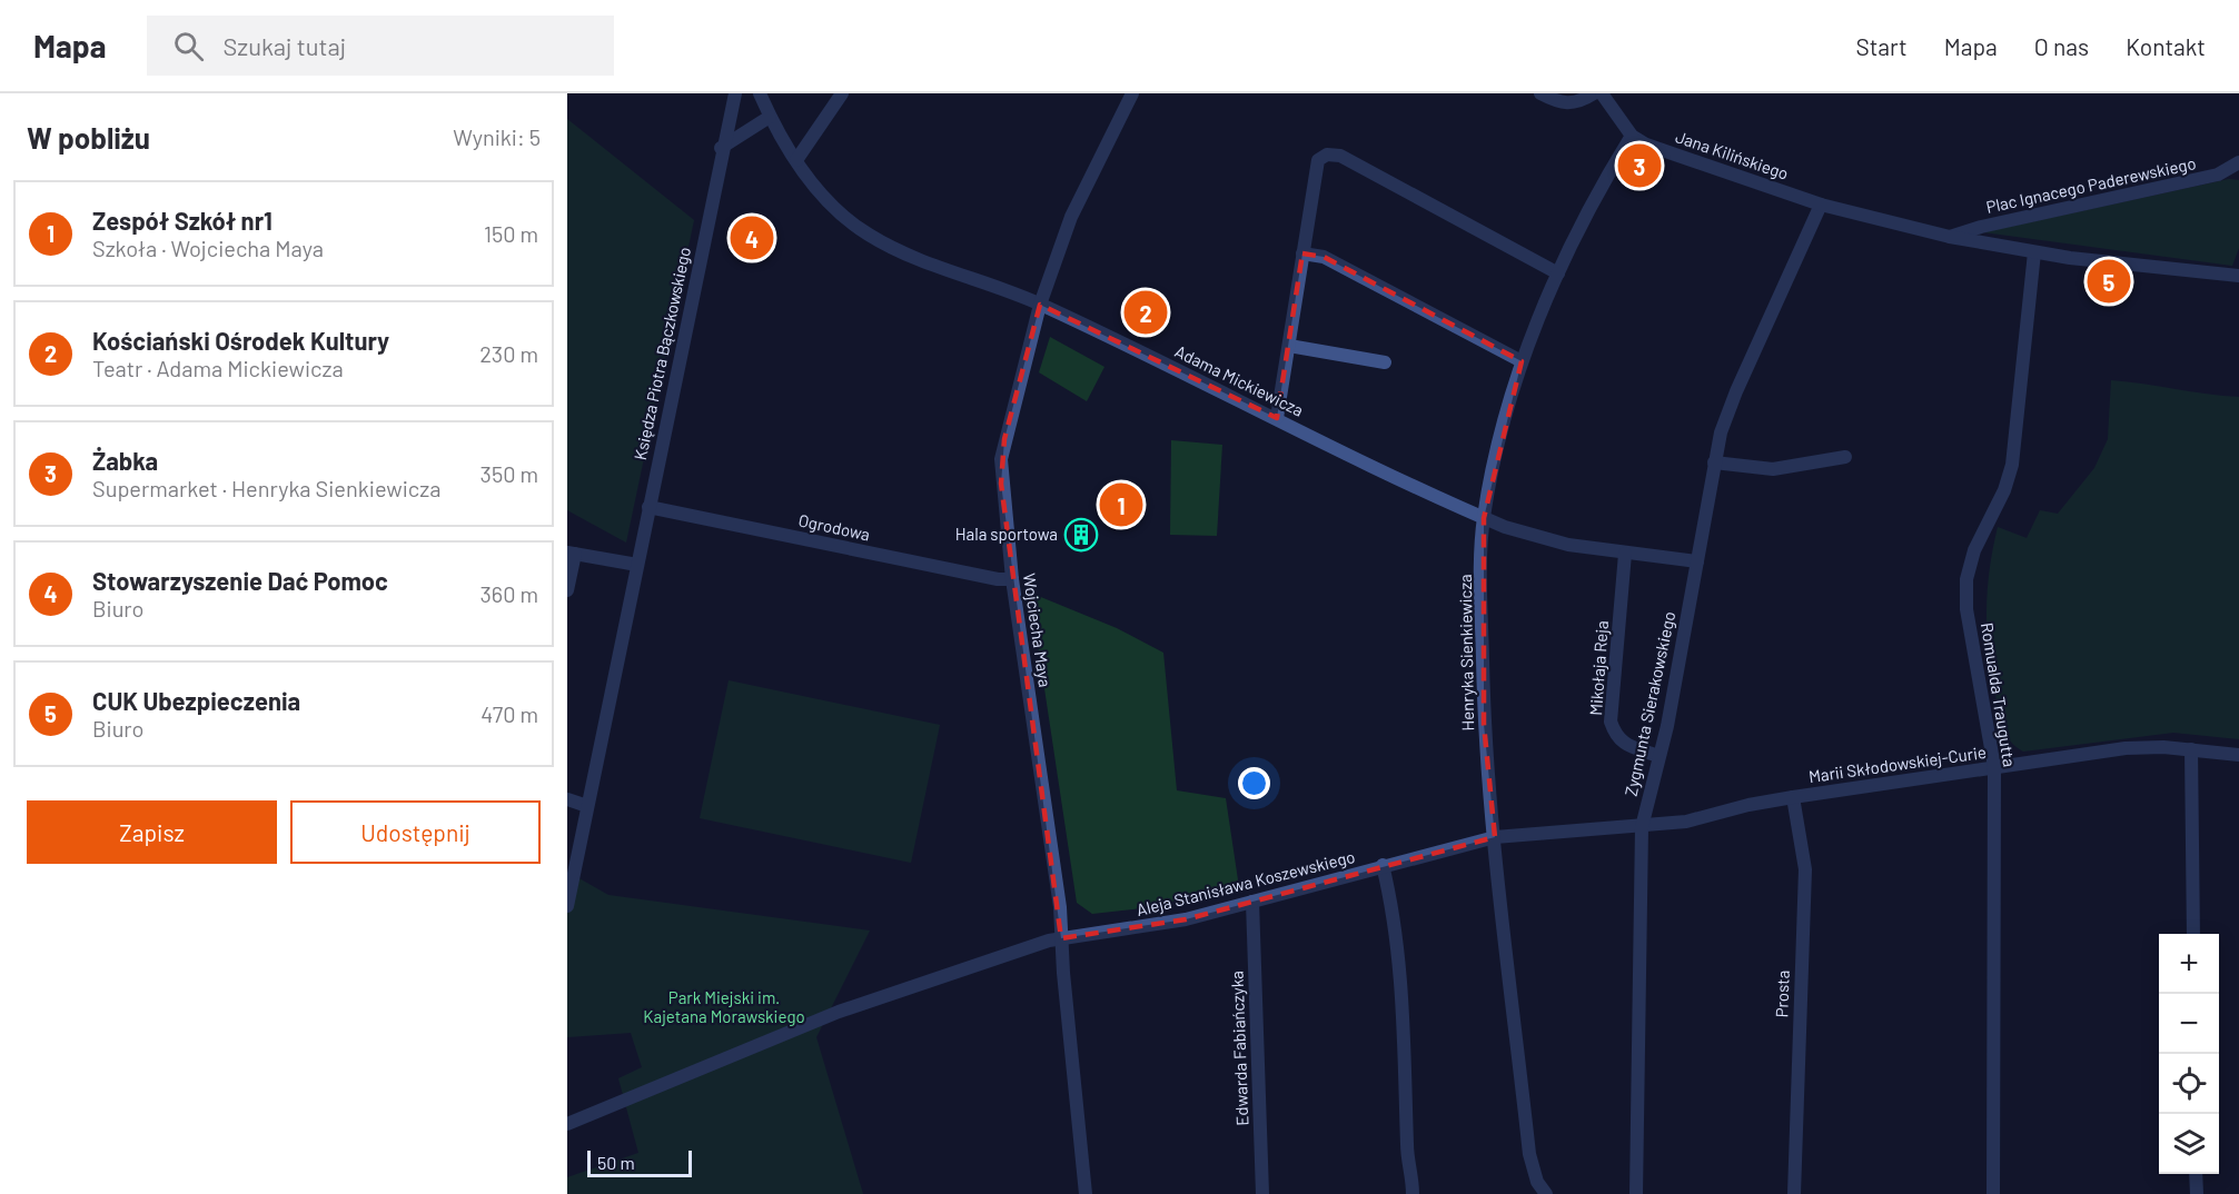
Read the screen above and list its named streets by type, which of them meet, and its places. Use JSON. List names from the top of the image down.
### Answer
{
  "streets": {
    "street": [
      "Jana Kilińskiego",
      "Plac Ignacego Paderewskiego",
      "Księdza Piotra Bączkowskiego",
      "Adama Mickiewicza",
      "Ogrodowa",
      "Wojciecha Maya",
      "Henryka Sienkiewicza",
      "Mikołaja Reja",
      "Romualda Traugutta",
      "Zygmunta Sierakowskiego",
      "Marii Skłodowskiej-Curie",
      "Aleja Stanisława Koszewskiego",
      "Prosta",
      "Edwarda Fabiańczyka"
    ]
  },
  "crossings": [
    ["Jana Kilińskiego", "Henryka Sienkiewicza"],
    ["Jana Kilińskiego", "Zygmunta Sierakowskiego"],
    ["Księdza Piotra Bączkowskiego", "Ogrodowa"],
    ["Adama Mickiewicza", "Wojciecha Maya"],
    ["Adama Mickiewicza", "Henryka Sienkiewicza"],
    ["Adama Mickiewicza", "Mikołaja Reja"],
    ["Adama Mickiewicza", "Zygmunta Sierakowskiego"],
    ["Ogrodowa", "Wojciecha Maya"],
    ["Wojciecha Maya", "Aleja Stanisława Koszewskiego"],
    ["Henryka Sienkiewicza", "Aleja Stanisława Koszewskiego"],
    ["Mikołaja Reja", "Zygmunta Sierakowskiego"],
    ["Romualda Traugutta", "Marii Skłodowskiej-Curie"],
    ["Zygmunta Sierakowskiego", "Marii Skłodowskiej-Curie"],
    ["Zygmunta Sierakowskiego", "Aleja Stanisława Koszewskiego"],
    ["Marii Skłodowskiej-Curie", "Aleja Stanisława Koszewskiego"],
    ["Marii Skłodowskiej-Curie", "Prosta"],
    ["Aleja Stanisława Koszewskiego", "Edwarda Fabiańczyka"]
  ],
  "parks": ["Park Miejski im. Kajetana Morawskiego"],
  "places": {
    "building": ["Hala sportowa"]
  },
  "scale_bar": "50 m",
  "page": {
    "header": "Mapa",
    "search": "Szukaj tutaj",
    "nav": [
      "Start",
      "Mapa",
      "O nas",
      "Kontakt"
    ],
    "heading": ["W pobliżu", "Wyniki: 5"],
    "pins": [
      "3",
      "4",
      "5",
      "2",
      "1"
    ],
    "list": [
      {
        "mark": "1",
        "name": "Zespół Szkół nr1",
        "note": "Szkoła · Wojciecha Maya",
        "value": "150 m"
      },
      {
        "mark": "2",
        "name": "Kościański Ośrodek Kultury",
        "note": "Teatr · Adama Mickiewicza",
        "value": "230 m"
      },
      {
        "mark": "3",
        "name": "Żabka",
        "note": "Supermarket · Henryka Sienkiewicza",
        "value": "350 m"
      },
      {
        "mark": "4",
        "name": "Stowarzyszenie Dać Pomoc",
        "note": "Biuro",
        "value": "360 m"
      },
      {
        "mark": "5",
        "name": "CUK Ubezpieczenia",
        "note": "Biuro",
        "value": "470 m"
      }
    ],
    "buttons": ["Zapisz", "Udostępnij"],
    "map_buttons": ["+", "−"],
    "scale": "50 m"
  }
}
